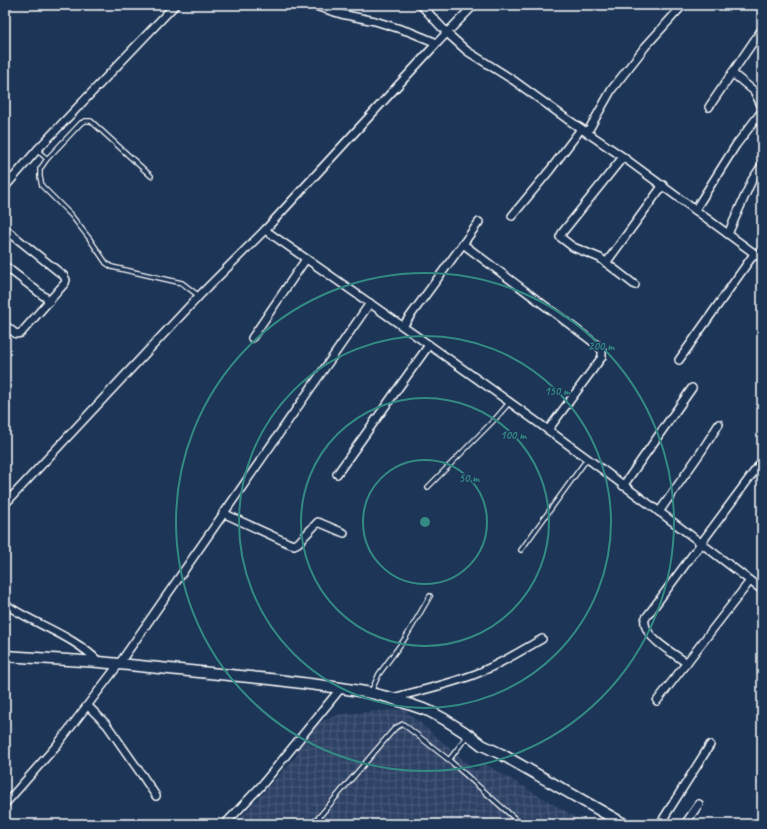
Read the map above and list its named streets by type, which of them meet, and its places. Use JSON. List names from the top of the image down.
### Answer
{
  "rings": [
    "200 m",
    "150 m",
    "100 m",
    "50 m"
  ]
}
